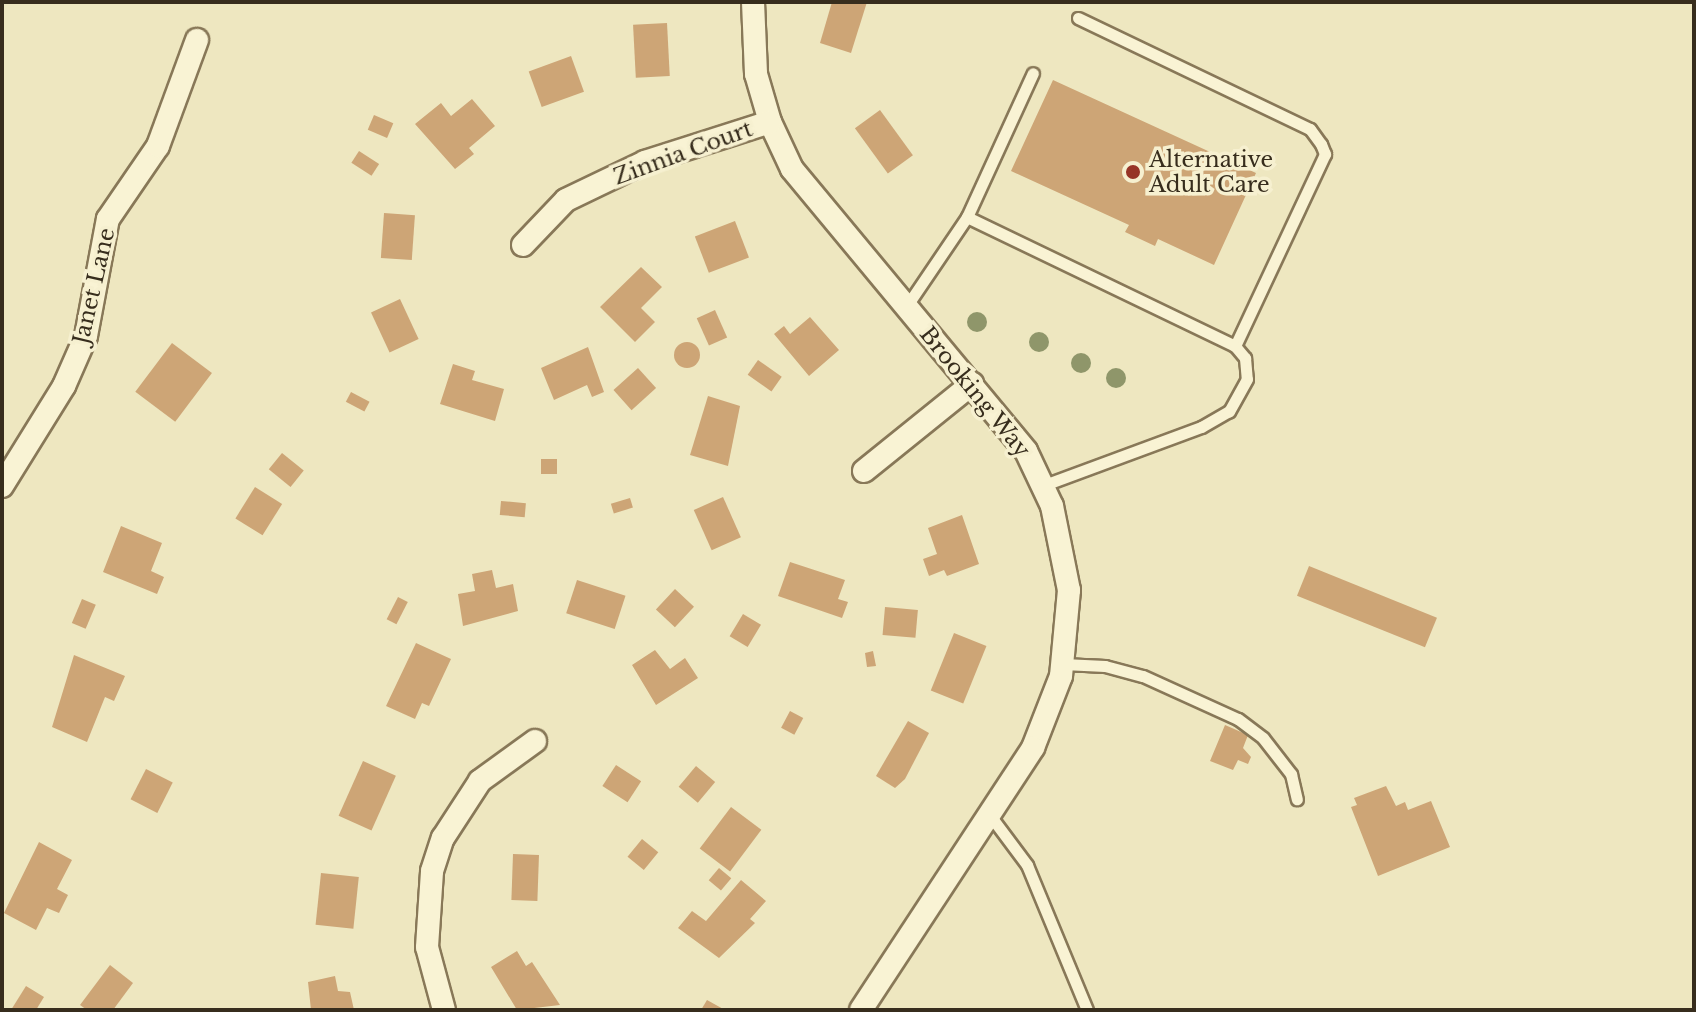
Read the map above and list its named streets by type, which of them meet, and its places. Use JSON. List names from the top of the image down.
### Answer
{
  "streets": {
    "street": ["Zinnia Court", "Janet Lane", "Brooking Way"]
  },
  "crossings": [
    ["Zinnia Court", "Brooking Way"]
  ],
  "places": ["Alternative Adult Care"]
}
